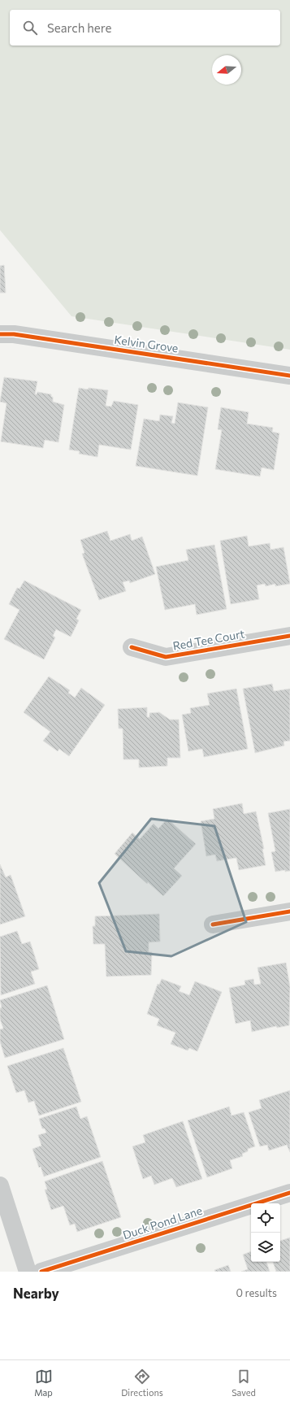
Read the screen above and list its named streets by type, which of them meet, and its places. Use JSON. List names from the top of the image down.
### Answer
{
  "streets": {
    "street": ["Kelvin Grove", "Red Tee Court", "Duck Pond Lane"]
  },
  "north": "left",
  "page": {
    "search": "Search here",
    "heading": ["Nearby", "0 results"],
    "nav": ["Map", "Directions", "Saved"]
  }
}
